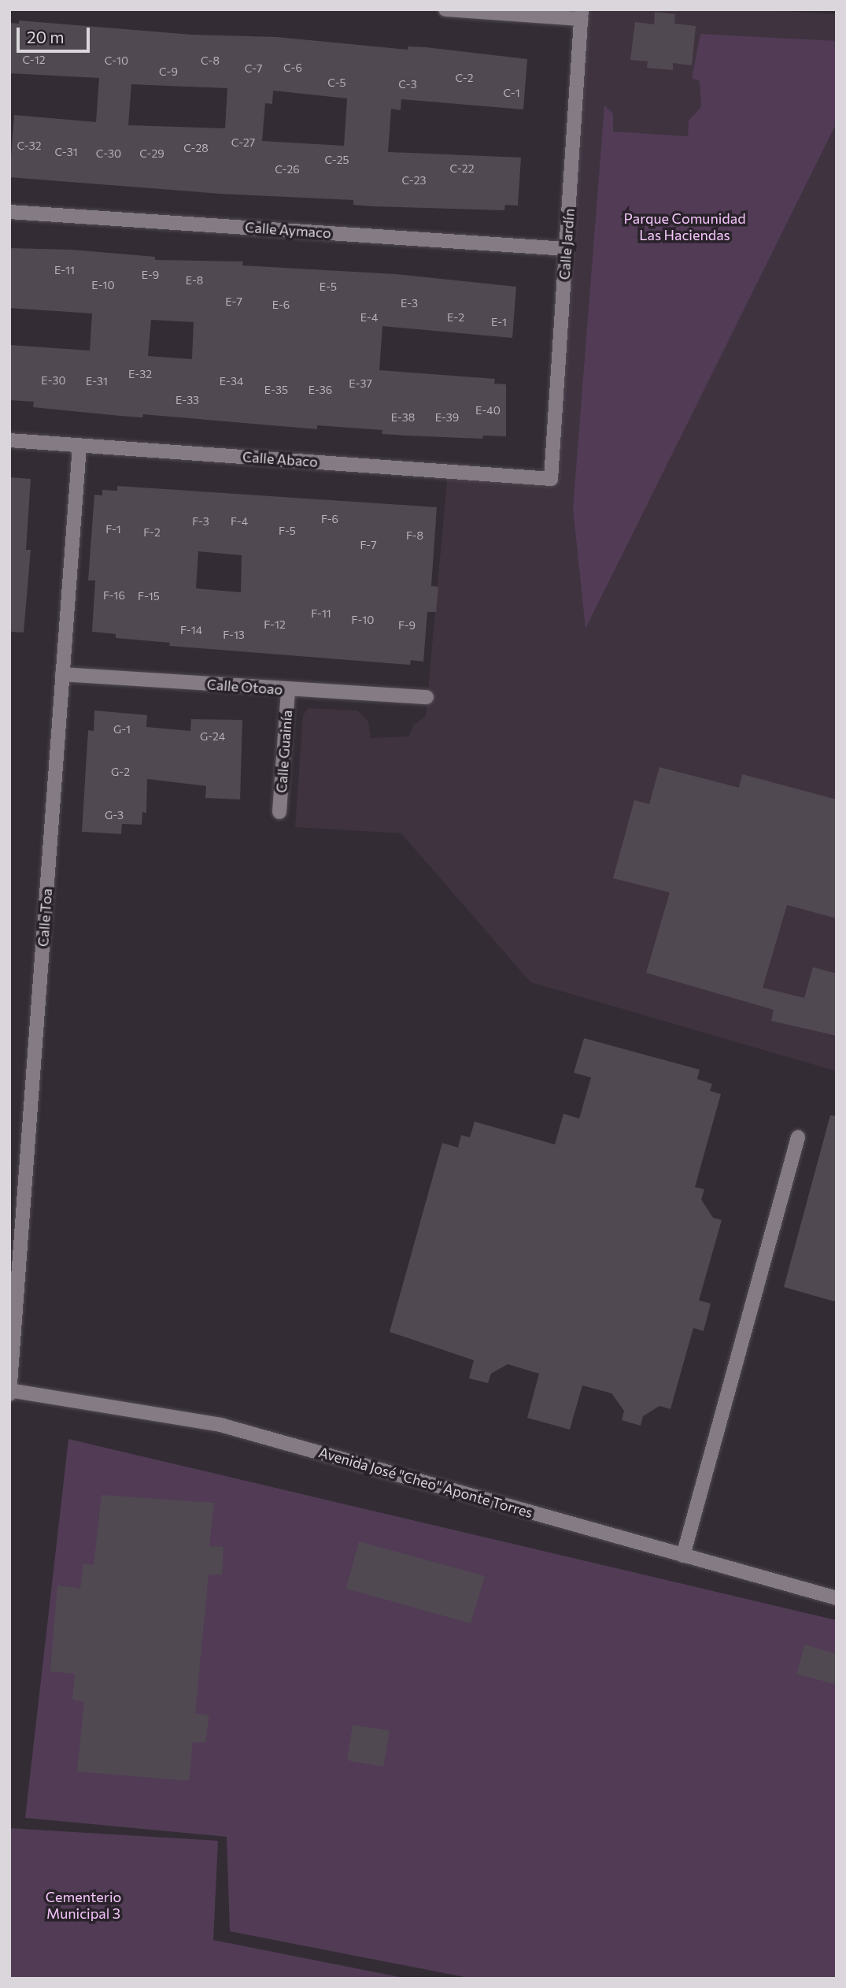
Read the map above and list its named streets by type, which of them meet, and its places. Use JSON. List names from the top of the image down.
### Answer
{
  "streets": {
    "street": [
      "Calle Aymaco",
      "Calle Jardín",
      "Calle Abaco",
      "Calle Otoao",
      "Calle Guainía",
      "Calle Toa",
      "Avenida José \"Cheo\" Aponte Torres"
    ]
  },
  "crossings": [
    ["Calle Aymaco", "Calle Jardín"],
    ["Calle Jardín", "Calle Abaco"],
    ["Calle Abaco", "Calle Toa"],
    ["Calle Otoao", "Calle Guainía"],
    ["Calle Otoao", "Calle Toa"],
    ["Calle Toa", "Avenida José \"Cheo\" Aponte Torres"]
  ],
  "parks": ["Parque Comunidad Las Haciendas", "Cementerio Municipal 3"],
  "house_numbers": [
    "C-12",
    "C-10",
    "C-8",
    "C-6",
    "C-7",
    "C-9",
    "C-2",
    "C-5",
    "C-3",
    "C-1",
    "C-27",
    "C-32",
    "C-28",
    "C-31",
    "C-30",
    "C-29",
    "C-25",
    "C-22",
    "C-26",
    "C-23",
    "E-11",
    "E-9",
    "E-8",
    "E-10",
    "E-5",
    "E-7",
    "E-3",
    "E-6",
    "E-4",
    "E-2",
    "E-1",
    "E-32",
    "E-30",
    "E-31",
    "E-34",
    "E-37",
    "E-35",
    "E-36",
    "E-33",
    "E-40",
    "E-38",
    "E-39",
    "F-6",
    "F-3",
    "F-4",
    "F-1",
    "F-5",
    "F-2",
    "F-8",
    "F-7",
    "F-16",
    "F-15",
    "F-11",
    "F-10",
    "F-12",
    "F-9",
    "F-14",
    "F-13",
    "G-1",
    "G-24",
    "G-2",
    "G-3"
  ],
  "scale_bar": "20 m"
}
